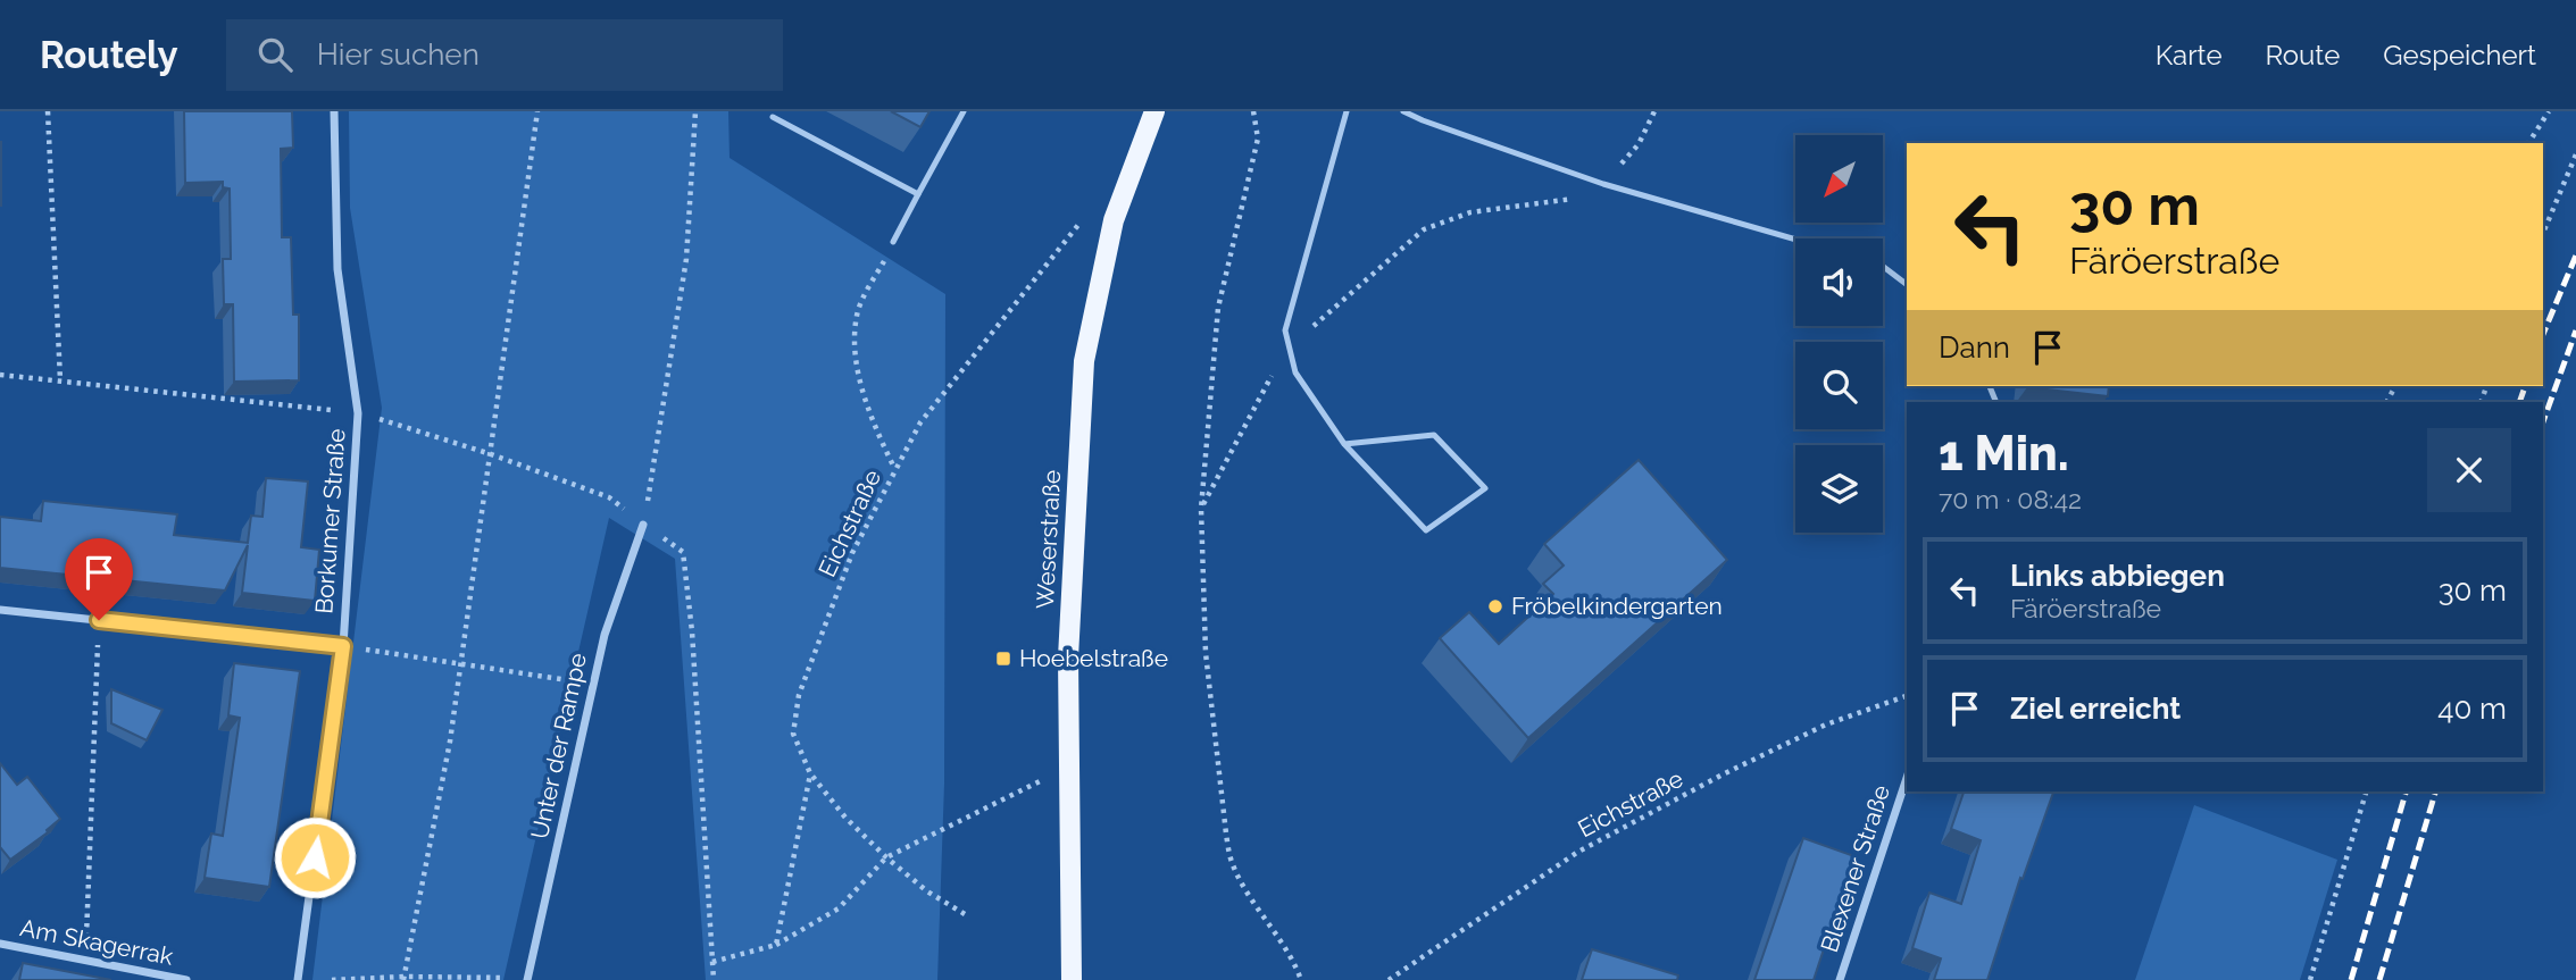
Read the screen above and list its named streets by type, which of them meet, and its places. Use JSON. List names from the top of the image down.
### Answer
{
  "streets": {
    "main road": ["Weserstraße"],
    "street": [
      "Borkumer Straße",
      "Unter der Rampe",
      "Blexener Straße",
      "Am Skagerrak"
    ],
    "path": ["Eichstraße"]
  },
  "places": {
    "other": ["Fröbelkindergarten"],
    "transit": ["Hoebelstraße"]
  },
  "north": "bottom left",
  "page": {
    "header": "Routely",
    "search": "Hier suchen",
    "nav": ["Karte", "Route", "Gespeichert"],
    "turn": ["30 m", "Färöerstraße"],
    "then": "Dann",
    "heading": ["1 Min.", "70 m · 08:42"],
    "list": [
      {
        "name": "Links abbiegen",
        "note": "Färöerstraße",
        "value": "30 m"
      },
      {
        "name": "Ziel erreicht",
        "value": "40 m"
      }
    ]
  }
}
